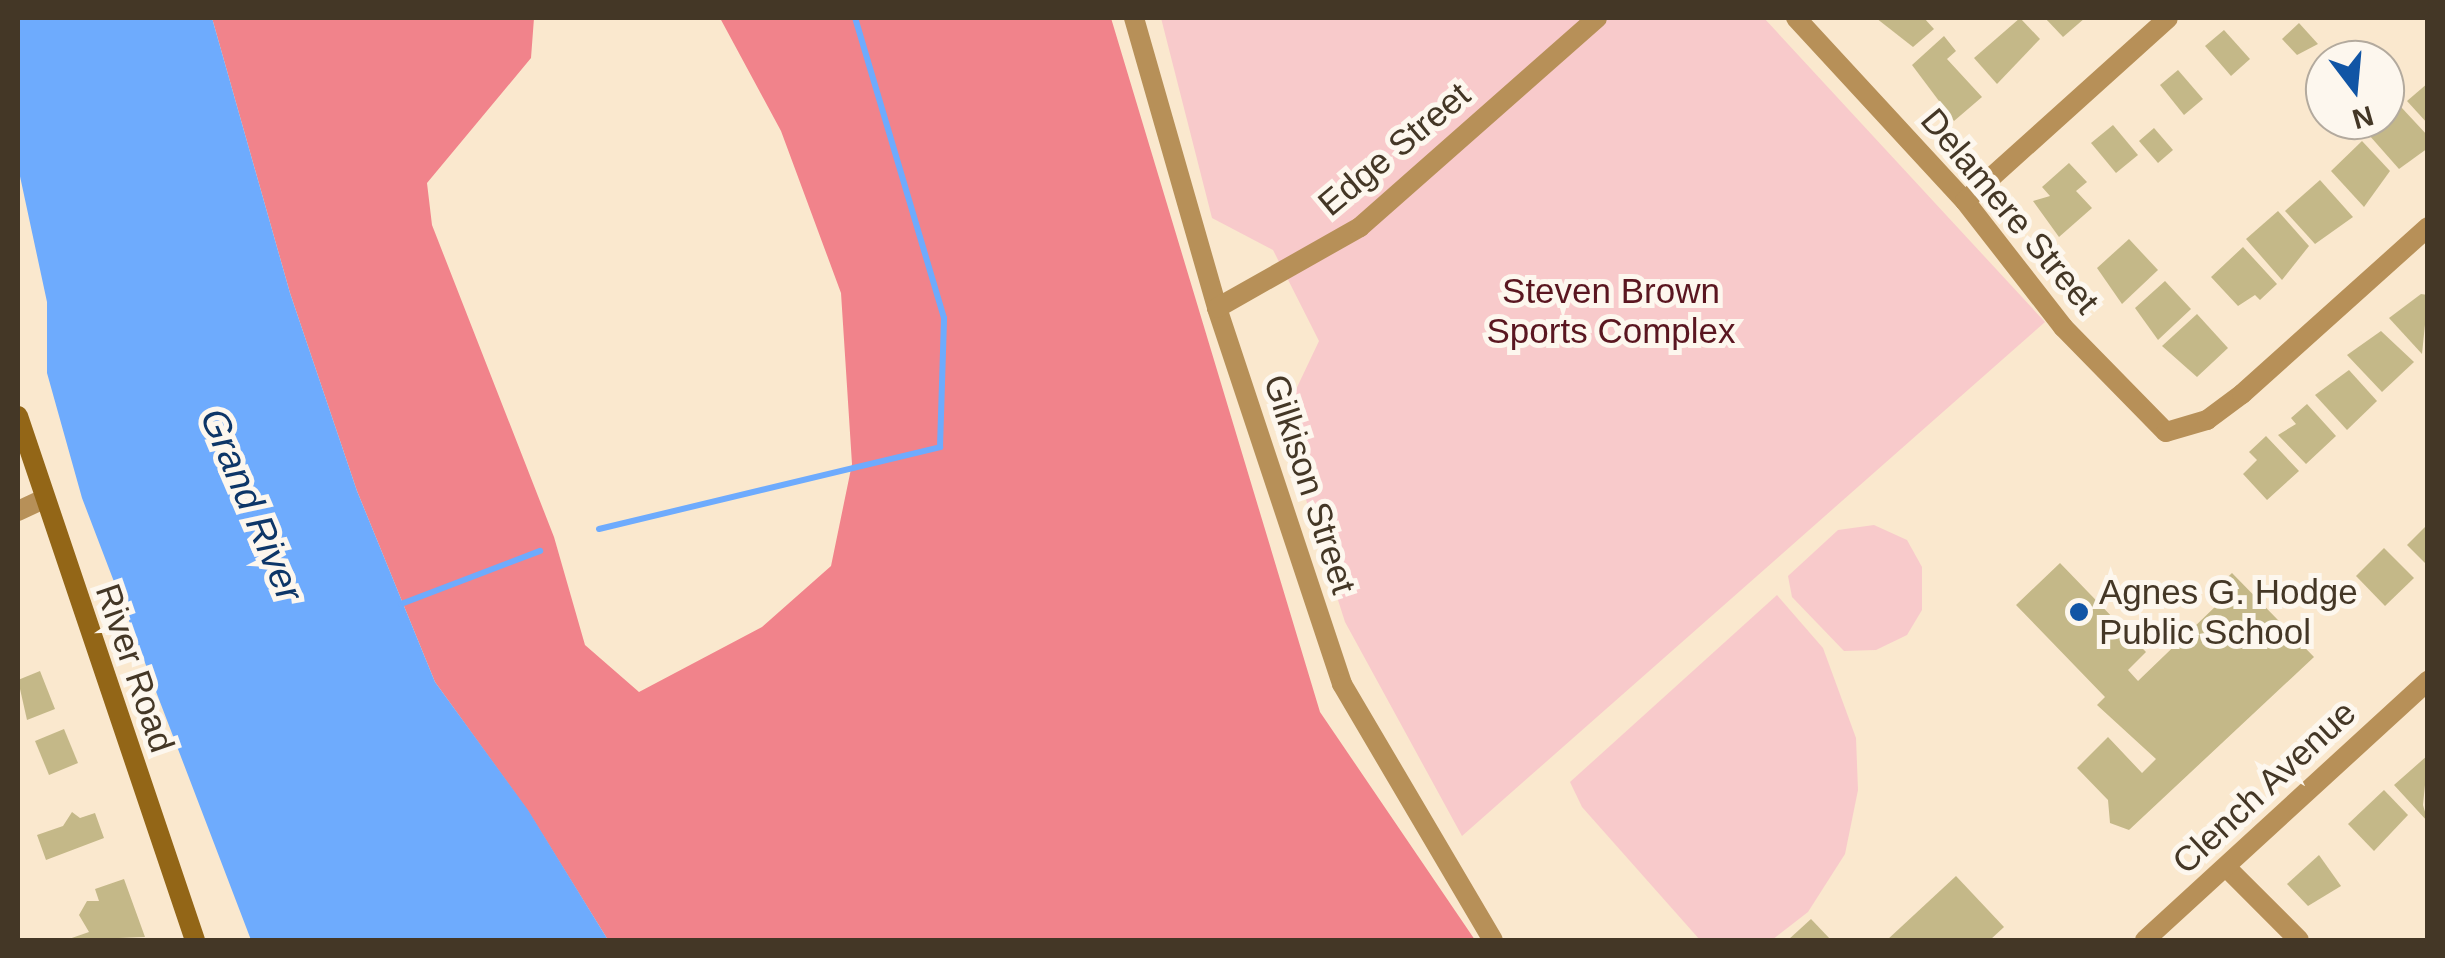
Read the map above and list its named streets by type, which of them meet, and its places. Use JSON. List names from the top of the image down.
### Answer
{
  "streets": {
    "street": [
      "Edge Street",
      "Delamere Street",
      "Gilkison Street",
      "River Road",
      "Clench Avenue"
    ]
  },
  "crossings": [
    ["Edge Street", "Gilkison Street"]
  ],
  "water": ["Grand River"],
  "parks": ["Steven Brown Sports Complex"],
  "places": ["Agnes G. Hodge Public School"],
  "north": "bottom"
}
